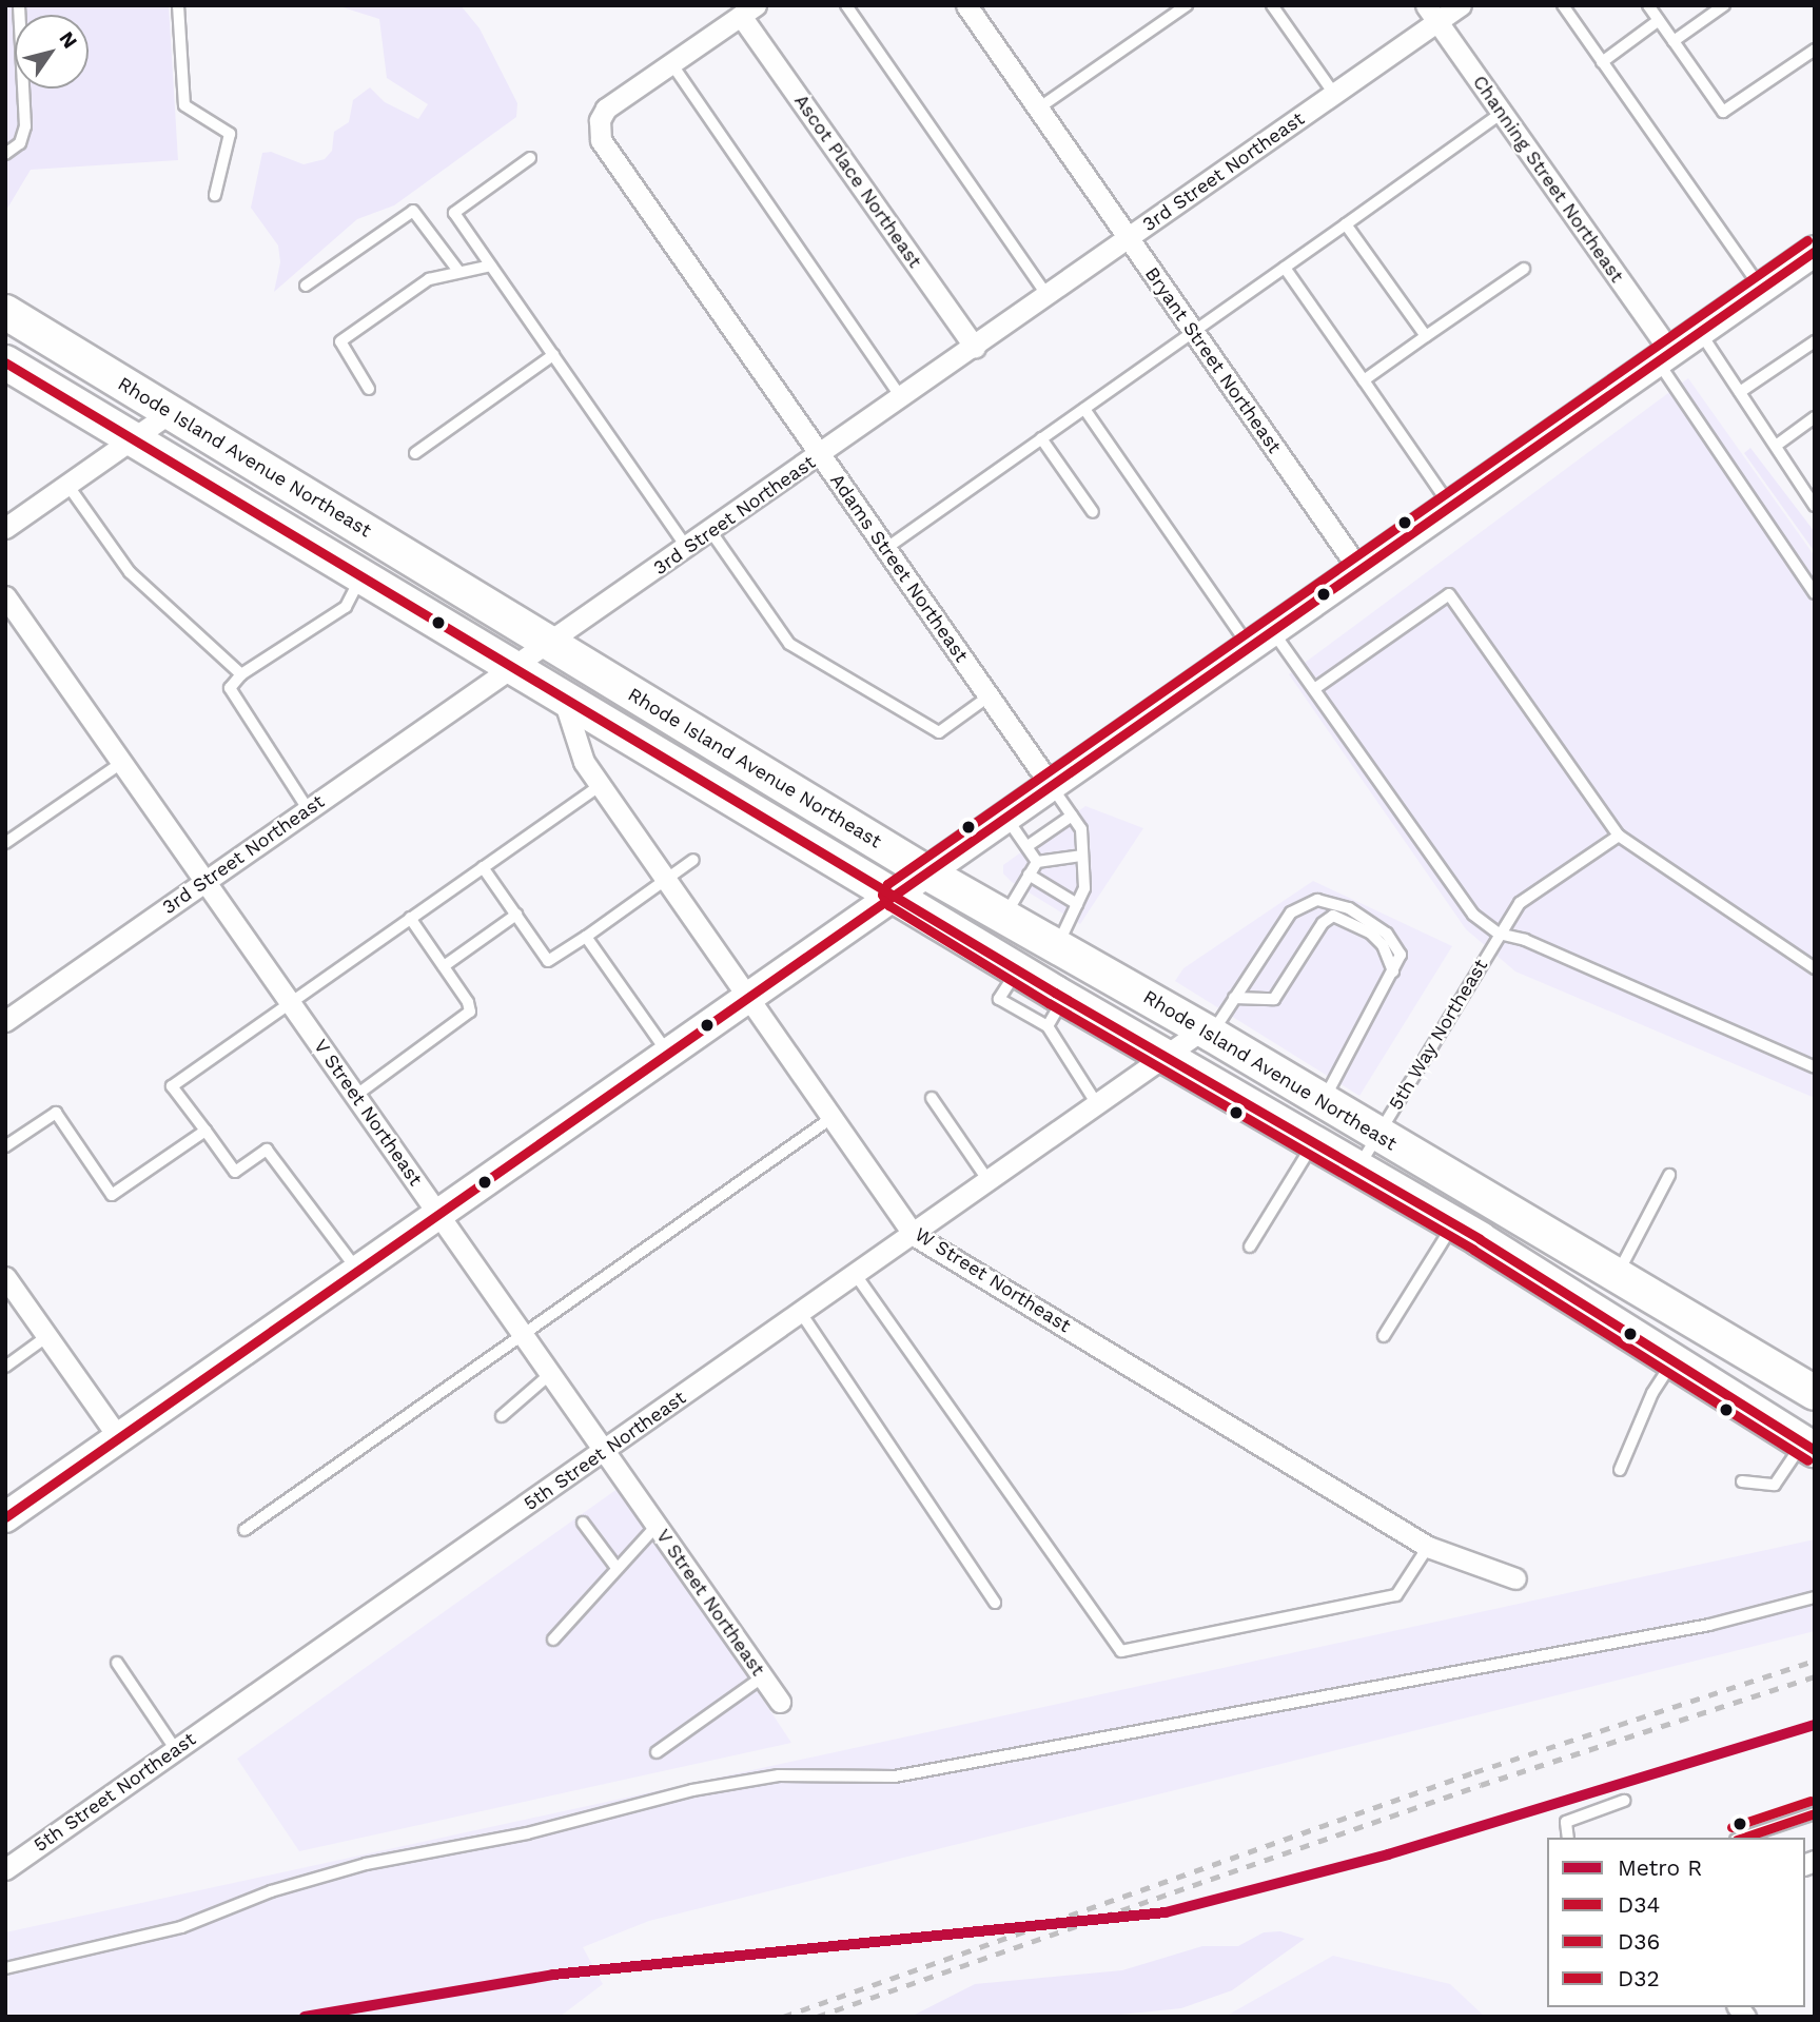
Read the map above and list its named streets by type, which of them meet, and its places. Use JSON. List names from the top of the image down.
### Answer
{
  "streets": {
    "main road": ["Rhode Island Avenue Northeast"],
    "street": [
      "3rd Street Northeast",
      "Channing Street Northeast",
      "Ascot Place Northeast",
      "Bryant Street Northeast",
      "Adams Street Northeast",
      "V Street Northeast",
      "W Street Northeast",
      "5th Street Northeast"
    ],
    "lane": ["5th Way Northeast"]
  },
  "crossings": [
    ["3rd Street Northeast", "Channing Street Northeast"],
    ["3rd Street Northeast", "Ascot Place Northeast"],
    ["3rd Street Northeast", "Bryant Street Northeast"],
    ["3rd Street Northeast", "Rhode Island Avenue Northeast"],
    ["3rd Street Northeast", "Adams Street Northeast"],
    ["3rd Street Northeast", "V Street Northeast"],
    ["Rhode Island Avenue Northeast", "5th Way Northeast"],
    ["Rhode Island Avenue Northeast", "W Street Northeast"],
    ["Rhode Island Avenue Northeast", "5th Street Northeast"],
    ["V Street Northeast", "5th Street Northeast"],
    ["W Street Northeast", "5th Street Northeast"]
  ],
  "lines": [
    "transit line D36",
    "transit line D34",
    "transit line D32",
    "metro line R"
  ],
  "legend": [
    "Metro R",
    "D34",
    "D36",
    "D32"
  ],
  "north": "top right"
}
